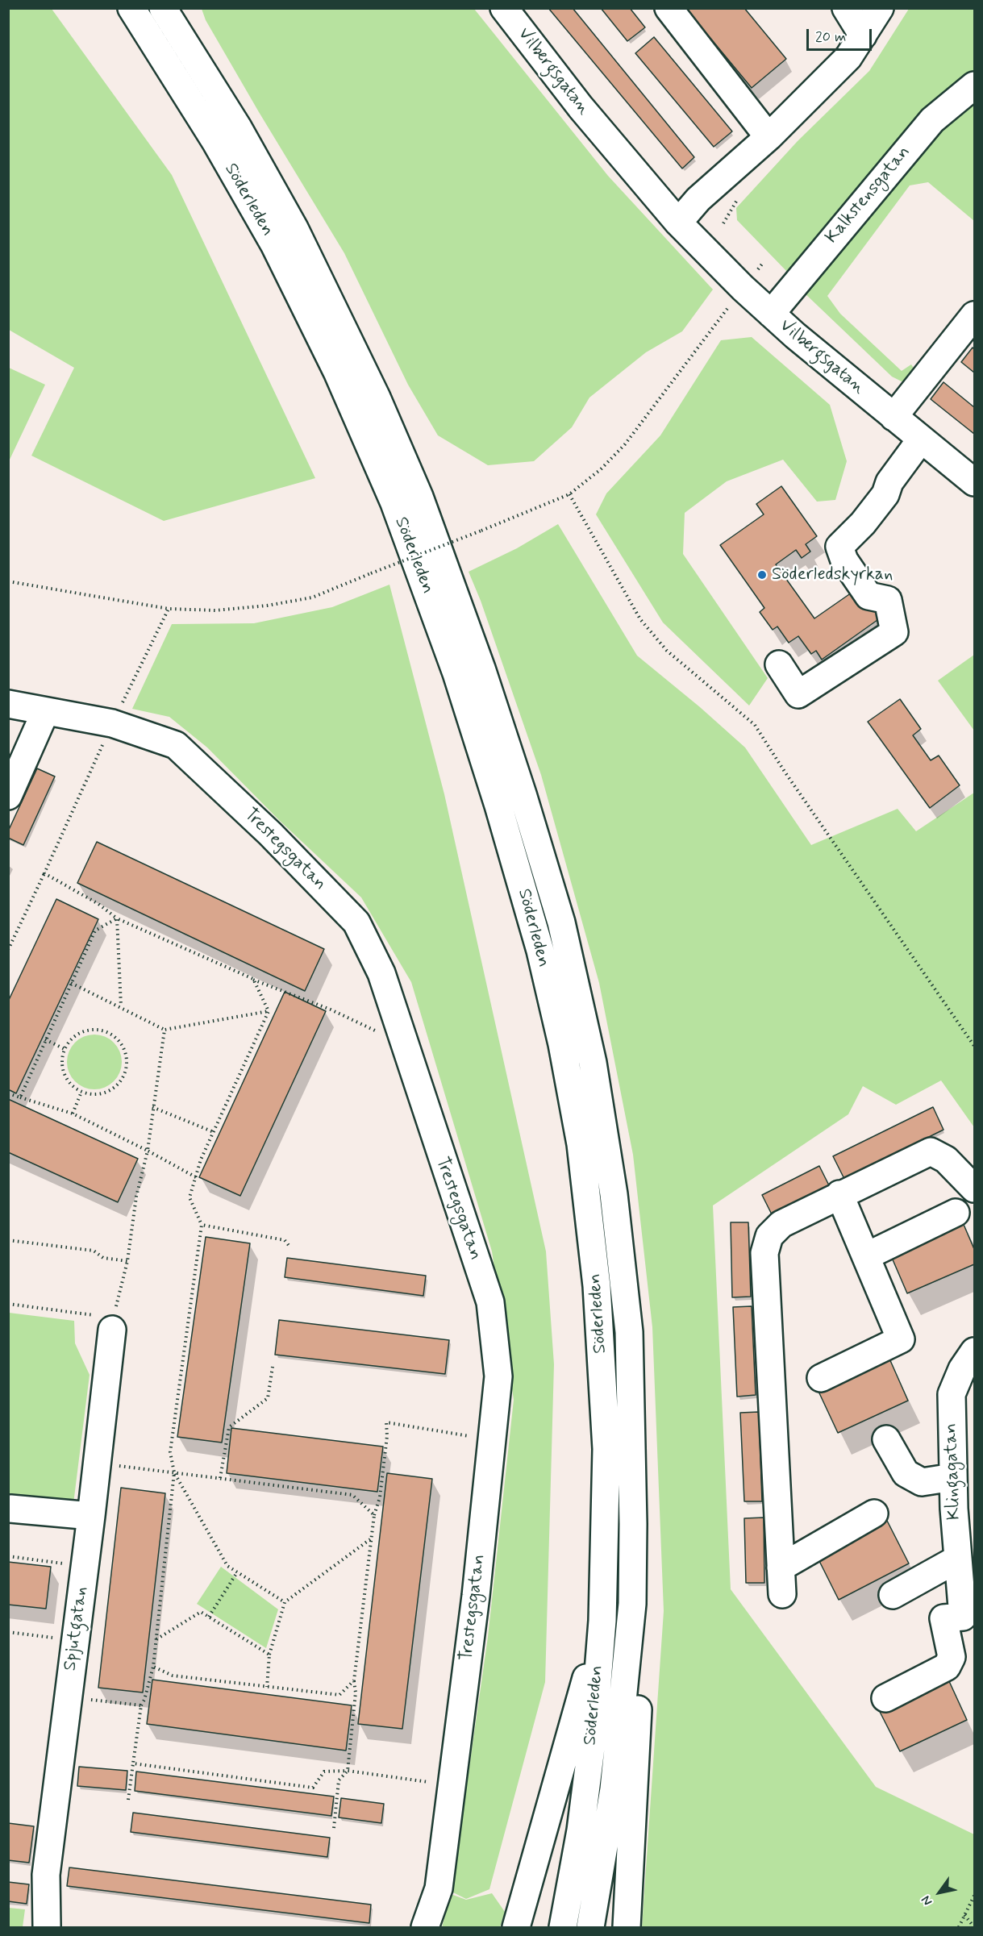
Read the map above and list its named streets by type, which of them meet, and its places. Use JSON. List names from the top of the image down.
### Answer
{
  "streets": {
    "main road": [
      "Vilbergsgatan",
      "Kalkstensgatan",
      "Söderleden",
      "Trestegsgatan",
      "Klingagatan",
      "Spjutgatan"
    ]
  },
  "crossings": [
    ["Vilbergsgatan", "Kalkstensgatan"]
  ],
  "places": ["Söderledskyrkan"],
  "scale_bar": "20 m",
  "north": "bottom left"
}
